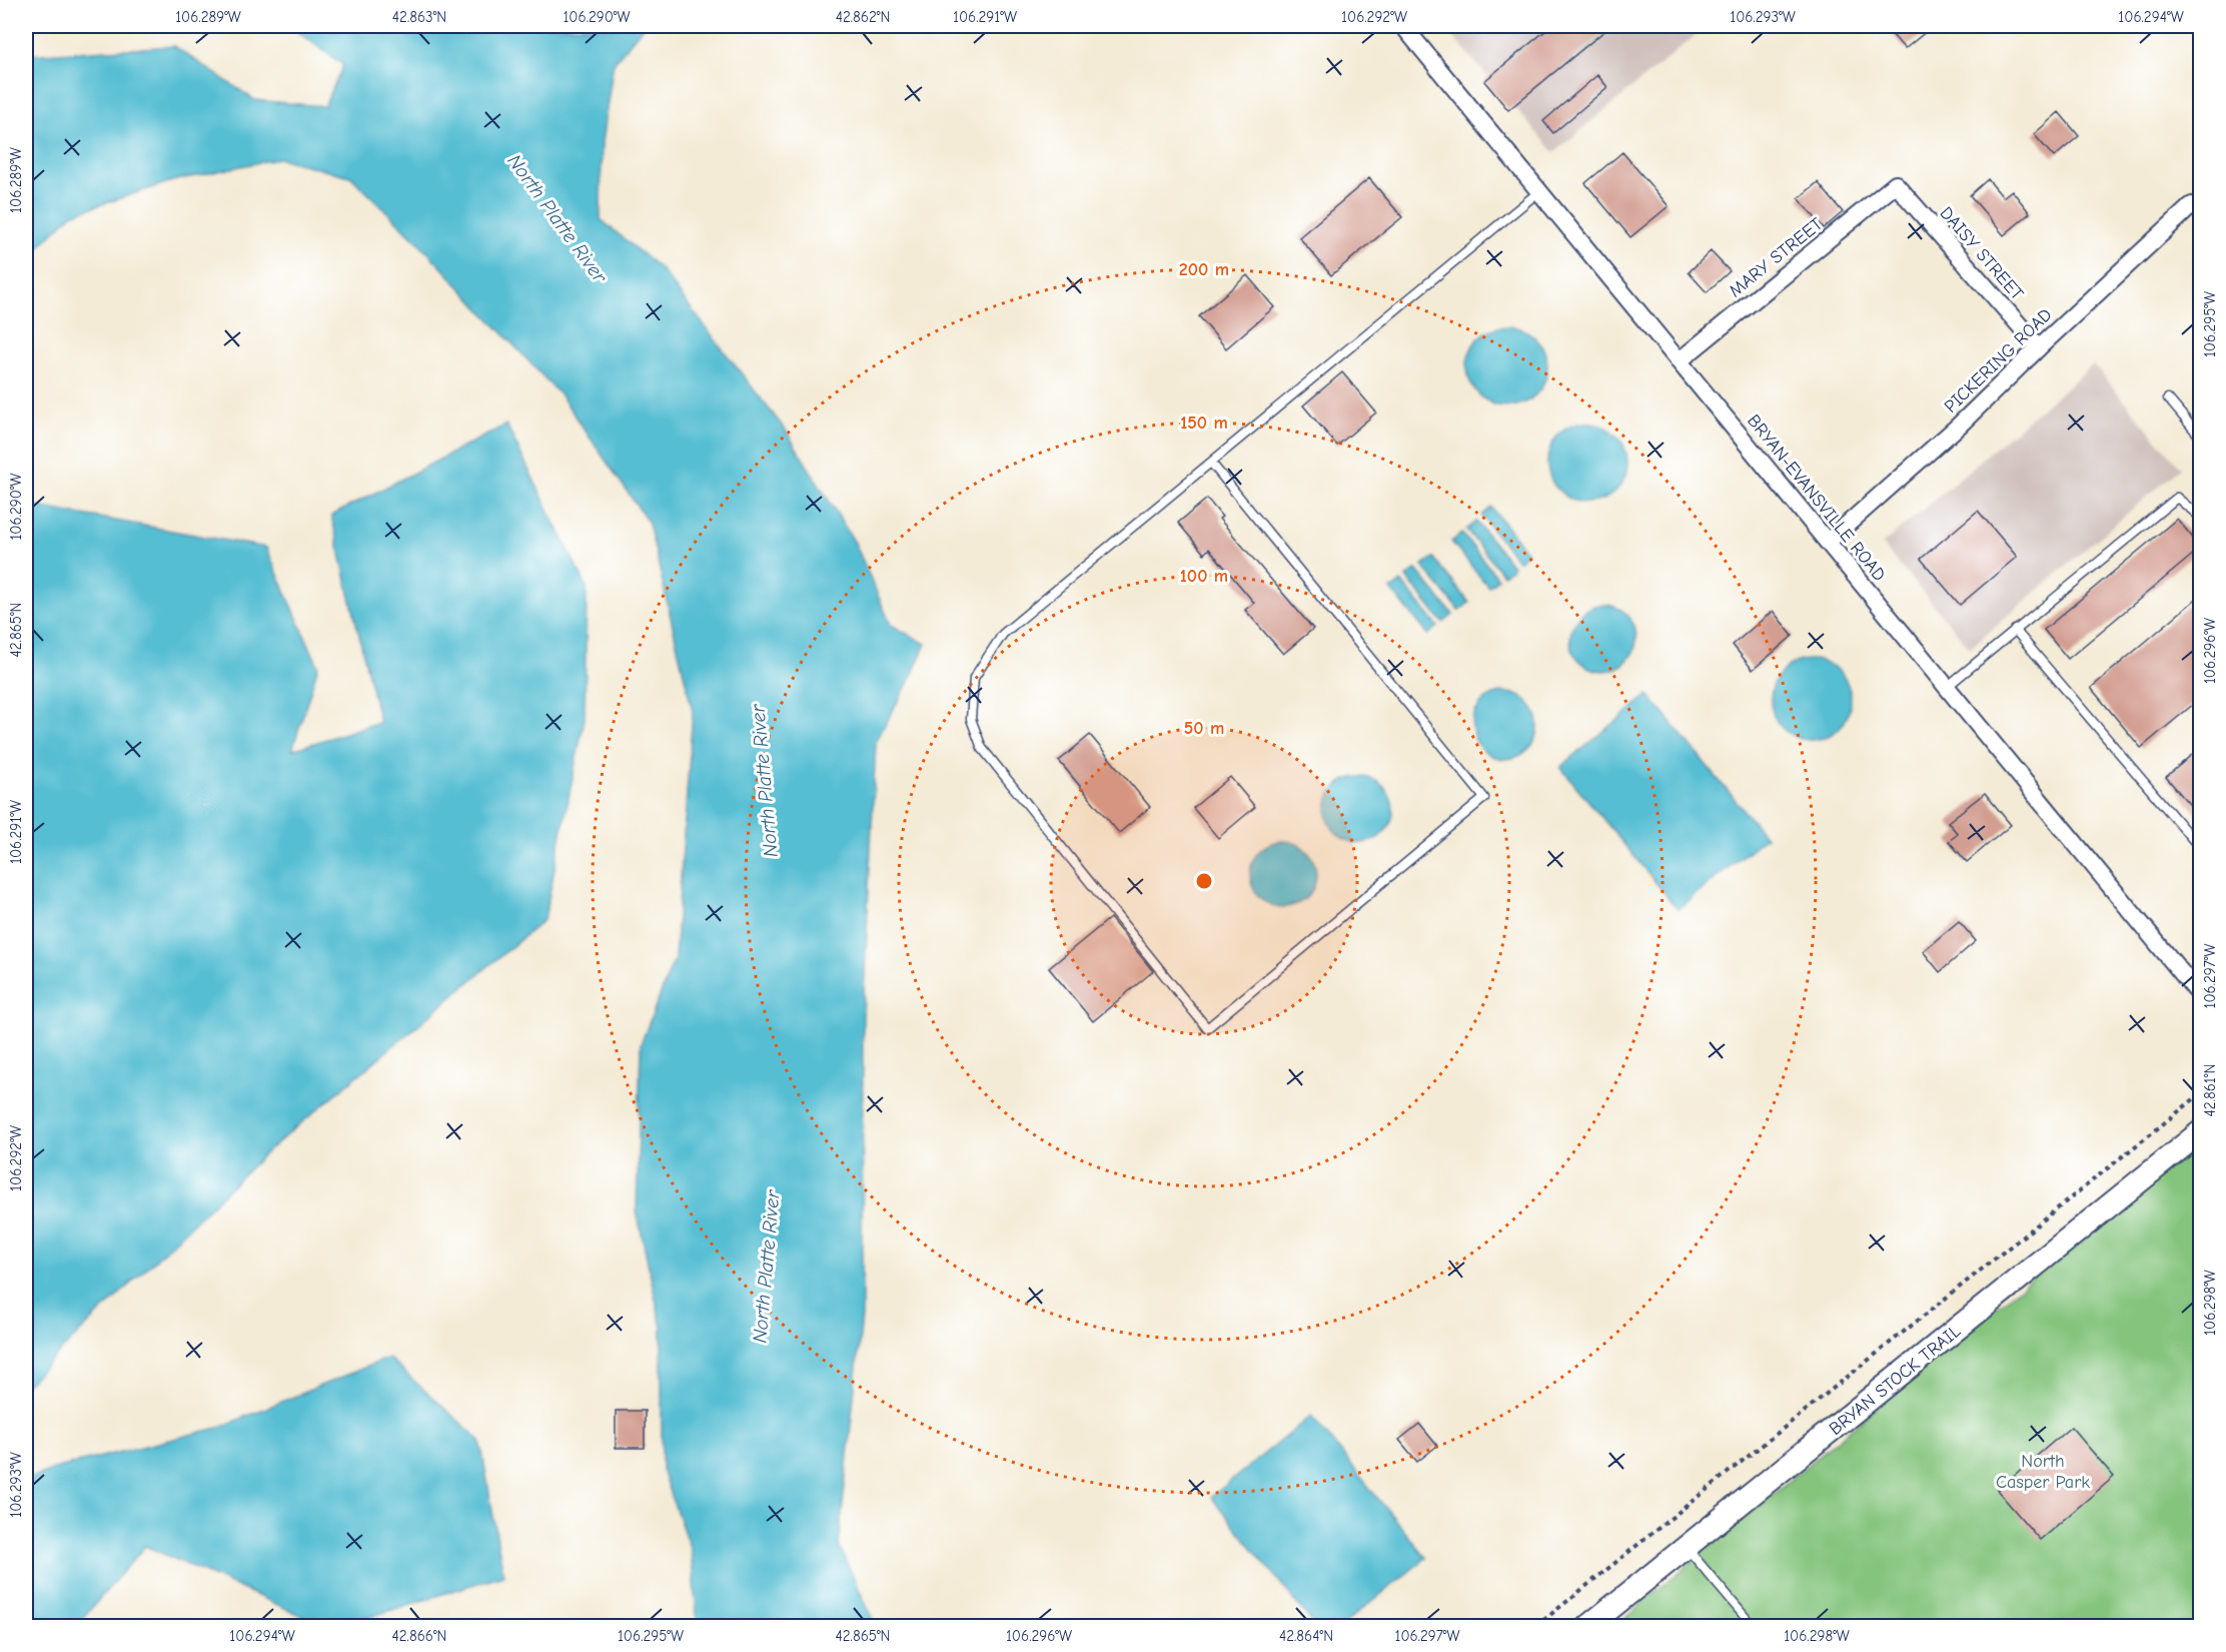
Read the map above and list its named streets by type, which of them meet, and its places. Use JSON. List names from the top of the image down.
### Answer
{
  "streets": {
    "main road": ["BRYAN STOCK TRAIL"],
    "street": [
      "DAISY STREET",
      "MARY STREET",
      "PICKERING ROAD",
      "BRYAN-EVANSVILLE ROAD"
    ]
  },
  "crossings": [
    ["DAISY STREET", "MARY STREET"],
    ["DAISY STREET", "PICKERING ROAD"],
    ["MARY STREET", "BRYAN-EVANSVILLE ROAD"],
    ["PICKERING ROAD", "BRYAN-EVANSVILLE ROAD"]
  ],
  "water": ["North Platte River"],
  "parks": ["North Casper Park"],
  "coordinates": [
    "106.289°W",
    "42.863°N",
    "106.290°W",
    "42.862°N",
    "106.291°W",
    "106.292°W",
    "106.293°W",
    "106.294°W",
    "106.295°W",
    "42.865°N",
    "106.296°W",
    "106.297°W",
    "42.861°N",
    "106.298°W",
    "42.866°N",
    "42.864°N"
  ],
  "rings": [
    "200 m",
    "150 m",
    "100 m",
    "50 m"
  ]
}
